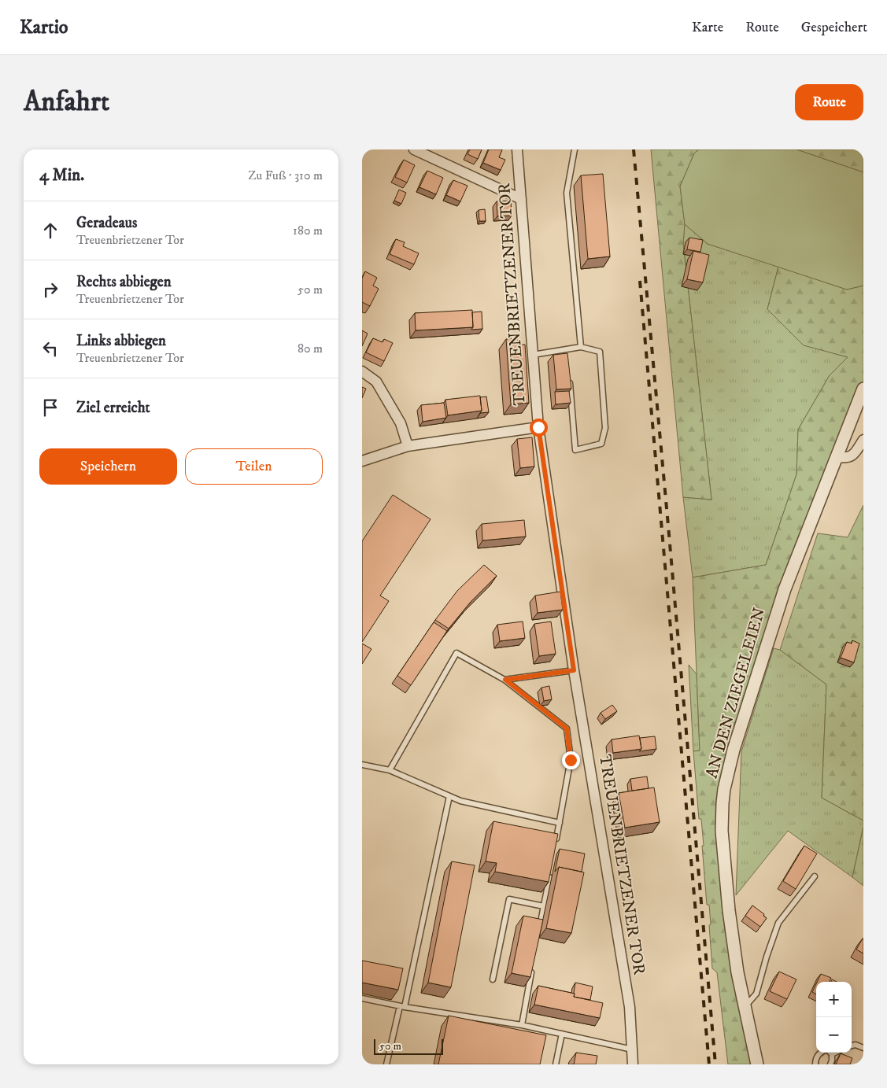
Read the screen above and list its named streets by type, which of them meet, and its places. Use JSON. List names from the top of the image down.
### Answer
{
  "streets": {
    "street": ["TREUENBRIETZENER TOR", "AN DEN ZIEGELEIEN"]
  },
  "scale_bar": "50 m",
  "page": {
    "header": "Kartio",
    "nav": ["Karte", "Route", "Gespeichert"],
    "buttons": [
      "Route",
      ["Speichern", "Teilen"]
    ],
    "title": "Anfahrt",
    "heading": ["4 Min.", "Zu Fuß · 310 m"],
    "list": [
      ["Geradeaus", "Treuenbrietzener Tor", "180 m"],
      ["Rechts abbiegen", "Treuenbrietzener Tor", "50 m"],
      ["Links abbiegen", "Treuenbrietzener Tor", "80 m"],
      "Ziel erreicht"
    ],
    "map_buttons": ["+", "−"],
    "scale": "50 m"
  }
}
